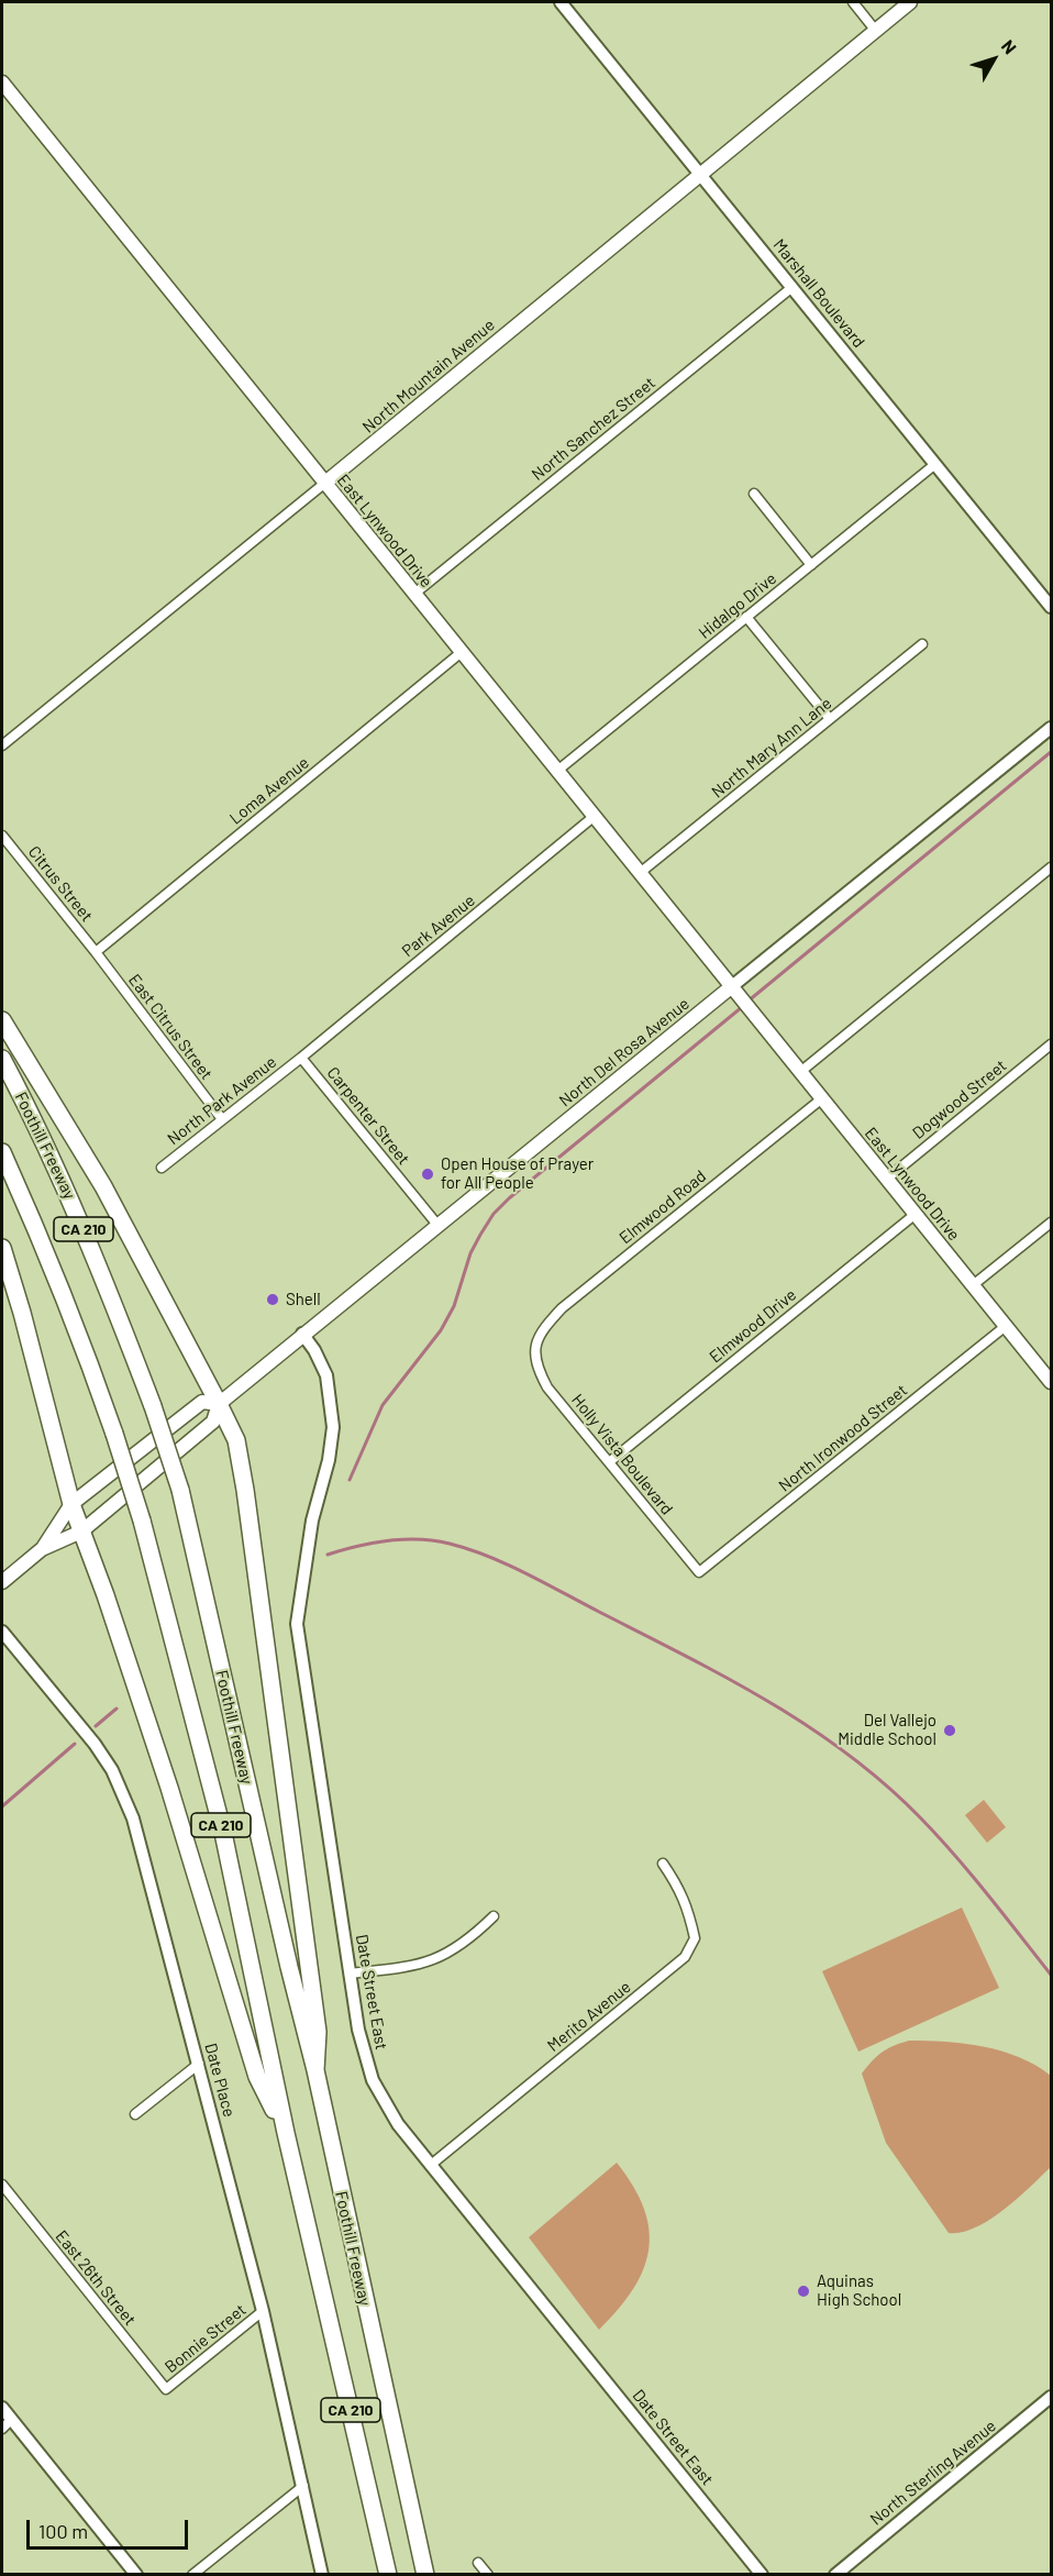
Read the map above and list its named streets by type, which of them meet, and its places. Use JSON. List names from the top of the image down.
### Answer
{
  "streets": {
    "highway": ["Foothill Freeway", "CA 210"],
    "main road": ["North Mountain Avenue", "East Lynwood Drive", "North Del Rosa Avenue"],
    "street": [
      "Marshall Boulevard",
      "North Sanchez Street",
      "Hidalgo Drive",
      "North Mary Ann Lane",
      "Loma Avenue",
      "Citrus Street",
      "Park Avenue",
      "East Citrus Street",
      "Dogwood Street",
      "North Park Avenue",
      "Carpenter Street",
      "Elmwood Road",
      "Elmwood Drive",
      "North Ironwood Street",
      "Holly Vista Boulevard",
      "Date Street East",
      "Merito Avenue",
      "Date Place",
      "East 26th Street",
      "Bonnie Street",
      "North Sterling Avenue"
    ]
  },
  "crossings": [
    ["Marshall Boulevard", "North Mountain Avenue"],
    ["Marshall Boulevard", "North Sanchez Street"],
    ["Marshall Boulevard", "Hidalgo Drive"],
    ["North Mountain Avenue", "East Lynwood Drive"],
    ["North Sanchez Street", "East Lynwood Drive"],
    ["East Lynwood Drive", "Hidalgo Drive"],
    ["East Lynwood Drive", "North Mary Ann Lane"],
    ["East Lynwood Drive", "Loma Avenue"],
    ["East Lynwood Drive", "Park Avenue"],
    ["East Lynwood Drive", "North Del Rosa Avenue"],
    ["East Lynwood Drive", "Dogwood Street"],
    ["East Lynwood Drive", "Elmwood Road"],
    ["East Lynwood Drive", "Elmwood Drive"],
    ["East Lynwood Drive", "North Ironwood Street"],
    ["Loma Avenue", "Citrus Street"],
    ["Loma Avenue", "East Citrus Street"],
    ["Citrus Street", "East Citrus Street"],
    ["Park Avenue", "North Park Avenue"],
    ["Park Avenue", "Carpenter Street"],
    ["East Citrus Street", "North Park Avenue"],
    ["North Del Rosa Avenue", "Carpenter Street"],
    ["North Del Rosa Avenue", "Date Street East"],
    ["North Park Avenue", "Carpenter Street"],
    ["Elmwood Road", "Holly Vista Boulevard"],
    ["Elmwood Drive", "Holly Vista Boulevard"],
    ["North Ironwood Street", "Holly Vista Boulevard"],
    ["Date Street East", "Merito Avenue"],
    ["Date Place", "Bonnie Street"],
    ["East 26th Street", "Bonnie Street"]
  ],
  "places": [
    "Open House of Prayer for All People",
    "Shell",
    "Del Vallejo Middle School",
    "Aquinas High School"
  ],
  "scale_bar": "100 m",
  "north": "top right"
}
